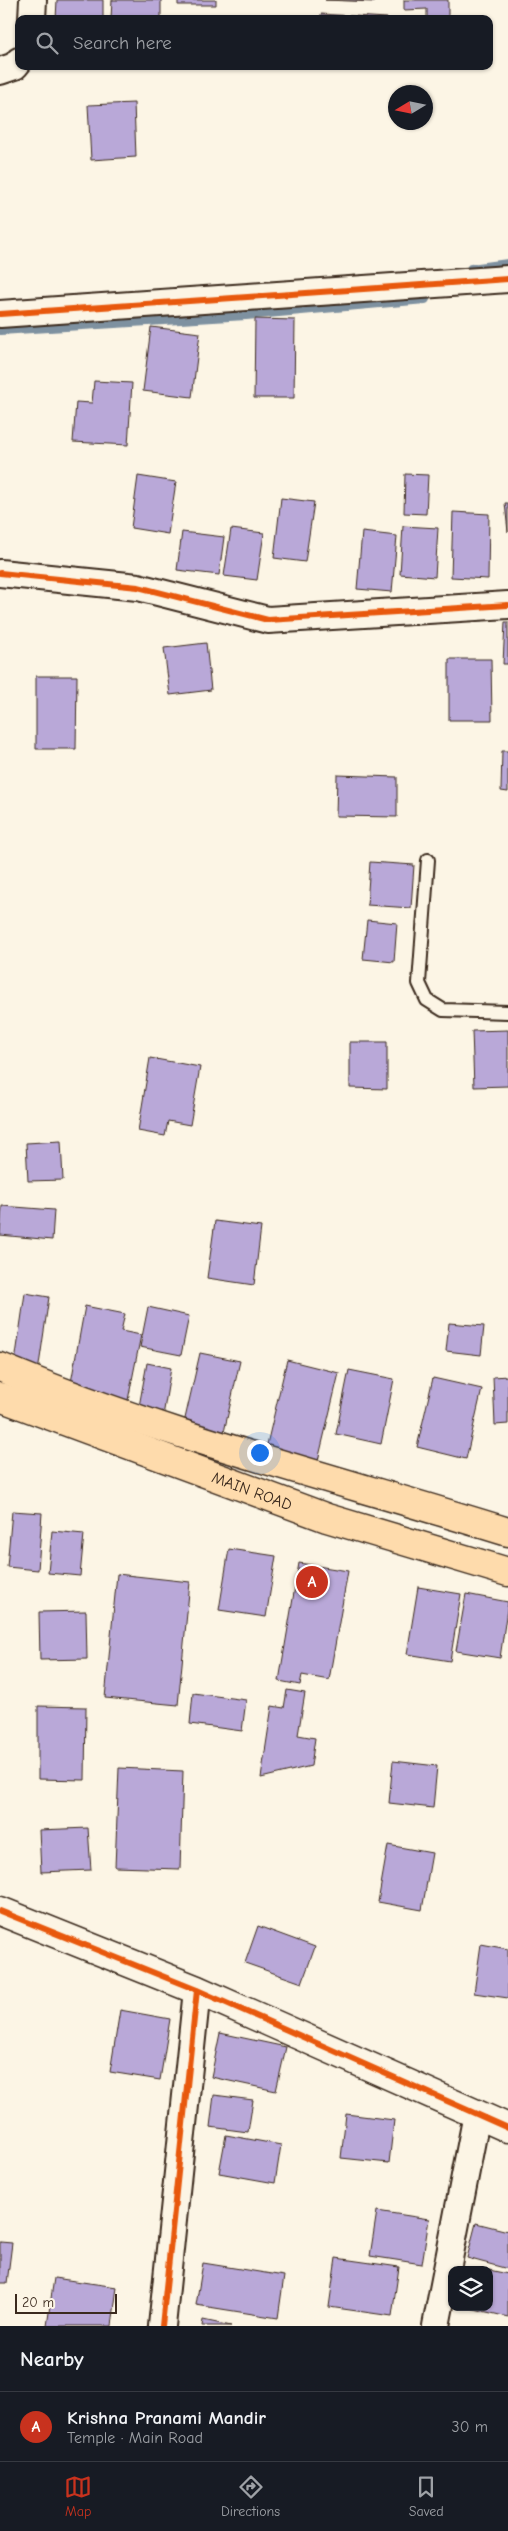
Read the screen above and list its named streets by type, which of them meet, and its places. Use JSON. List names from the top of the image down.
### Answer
{
  "streets": {
    "main road": ["MAIN ROAD"]
  },
  "scale_bar": "20 m",
  "north": "left",
  "page": {
    "search": "Search here",
    "pins": "A",
    "scale": "20 m",
    "heading": "Nearby",
    "list": [
      {
        "mark": "A",
        "name": "Krishna Pranami Mandir",
        "note": "Temple · Main Road",
        "value": "30 m"
      }
    ],
    "nav": ["Map", "Directions", "Saved"]
  }
}
